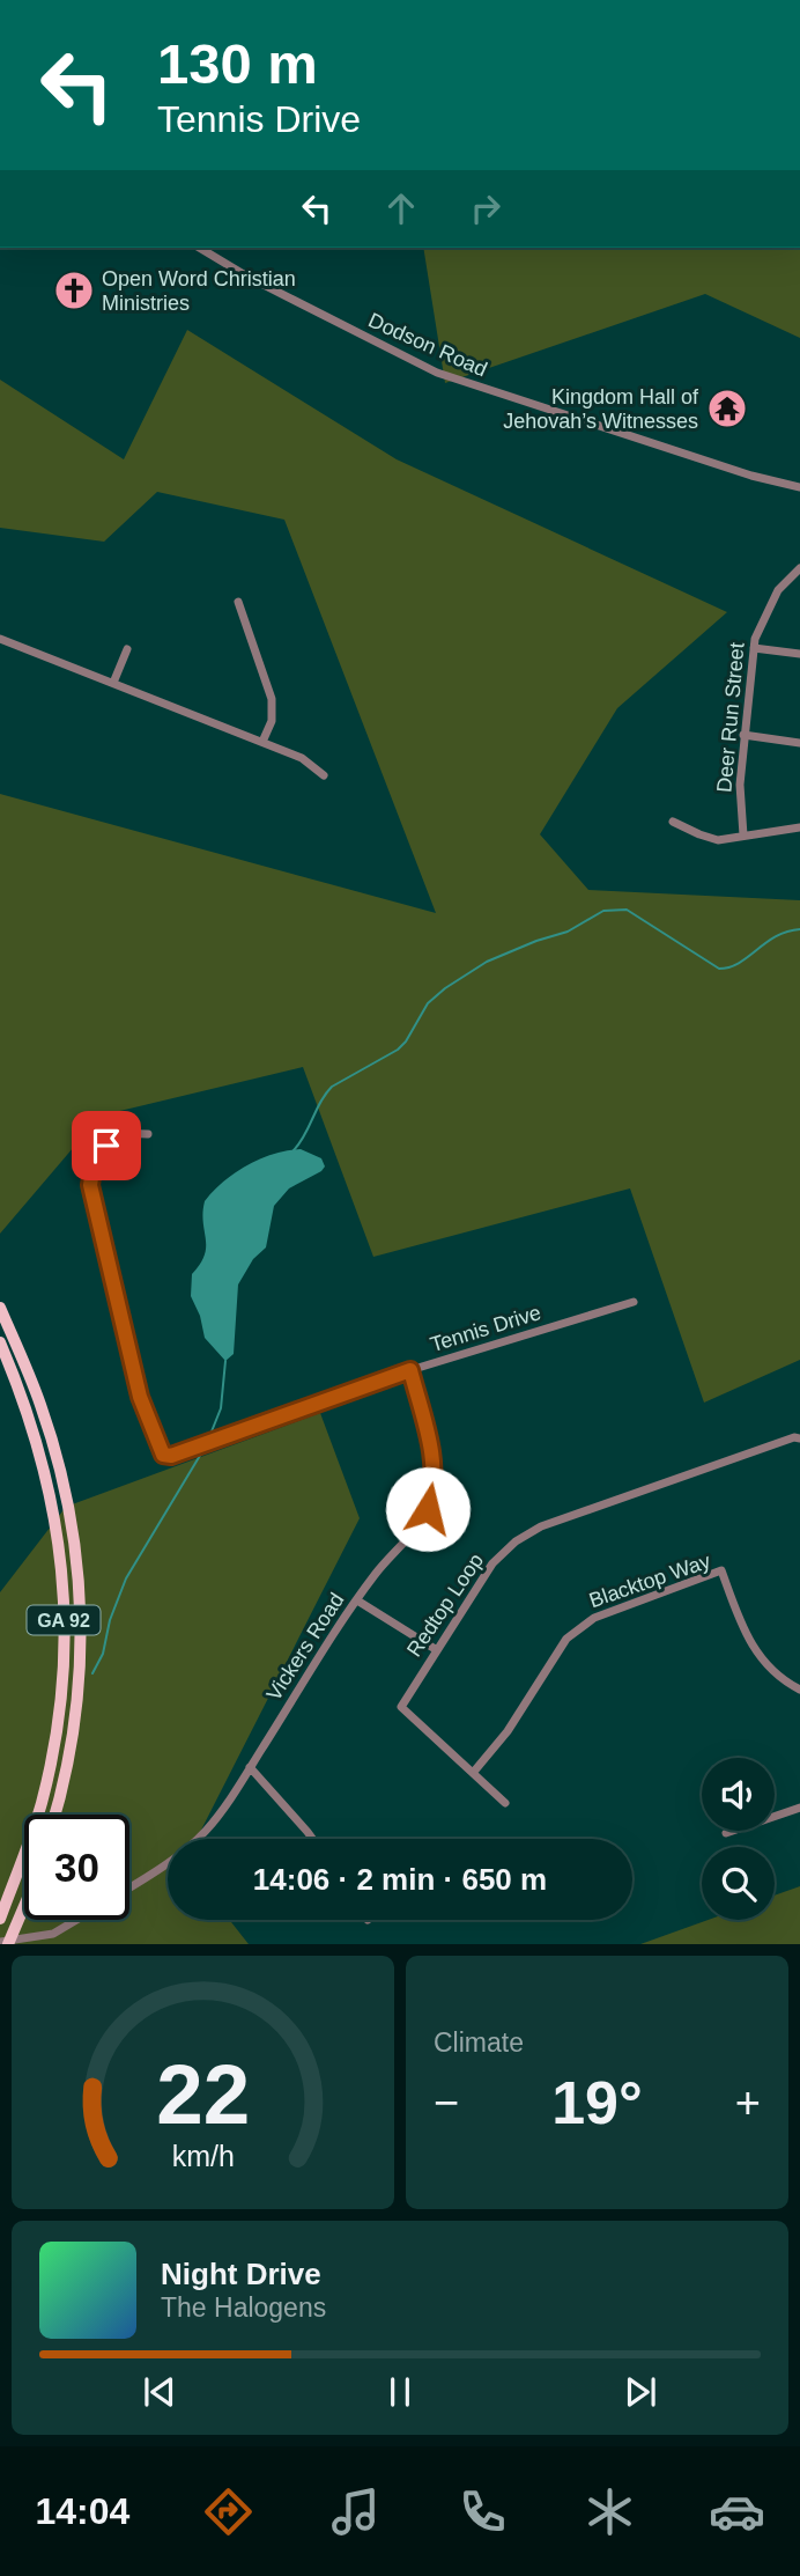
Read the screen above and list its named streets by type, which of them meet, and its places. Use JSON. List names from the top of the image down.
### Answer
{
  "streets": {
    "main road": ["GA 92"],
    "street": [
      "Dodson Road",
      "Deer Run Street",
      "Tennis Drive",
      "Blacktop Way",
      "Redtop Loop",
      "Vickers Road"
    ]
  },
  "crossings": [
    ["Tennis Drive", "Vickers Road"],
    ["Blacktop Way", "Redtop Loop"]
  ],
  "places": {
    "church": ["Open Word Christian Ministries"],
    "temple": ["Kingdom Hall of Jehovah’s Witnesses"]
  },
  "page": {
    "turn": ["130 m", "Tennis Drive"],
    "limit": "30",
    "trip": "14:06 · 2 min · 650 m",
    "tile": "Climate",
    "heat": ["−", "19°", "+"],
    "song": ["Night Drive", "The Halogens"],
    "tabs": "14:04",
    "gauge": ["22", "km/h"]
  }
}
